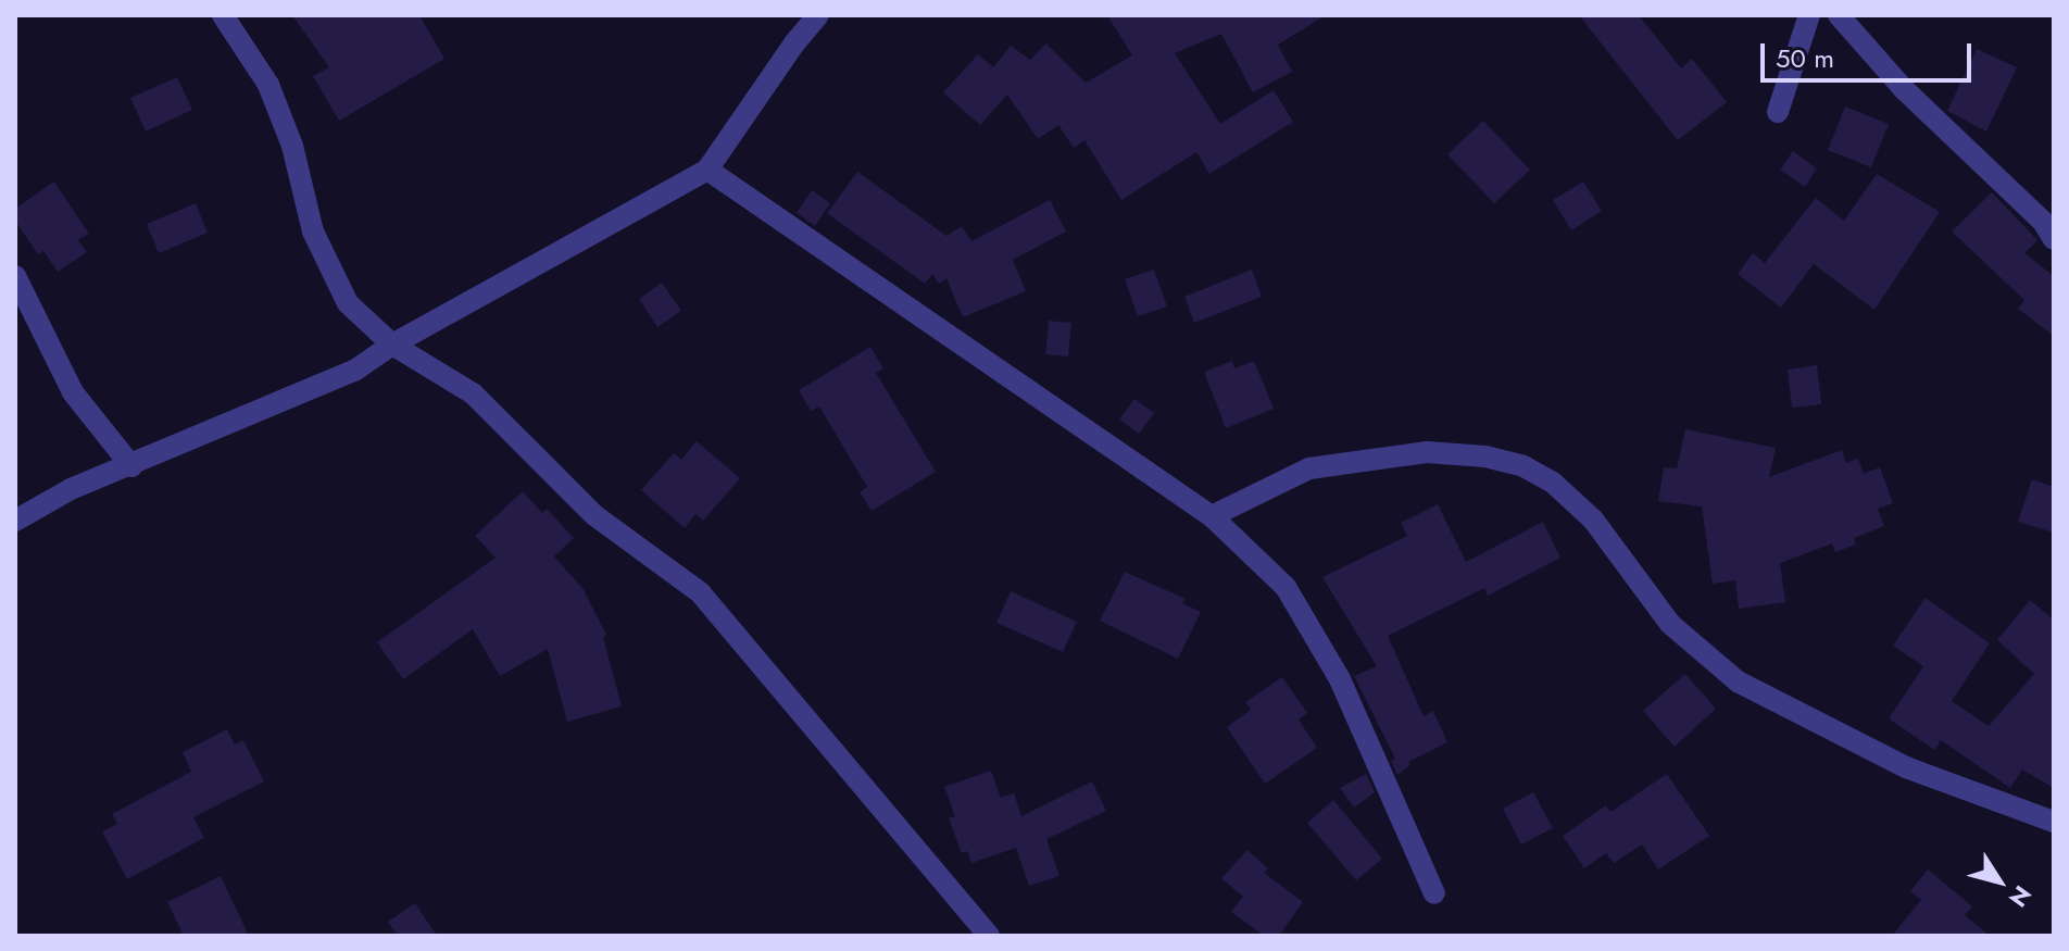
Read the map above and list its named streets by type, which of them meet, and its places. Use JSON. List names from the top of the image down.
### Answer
{
  "scale_bar": "50 m",
  "north": "bottom right"
}
